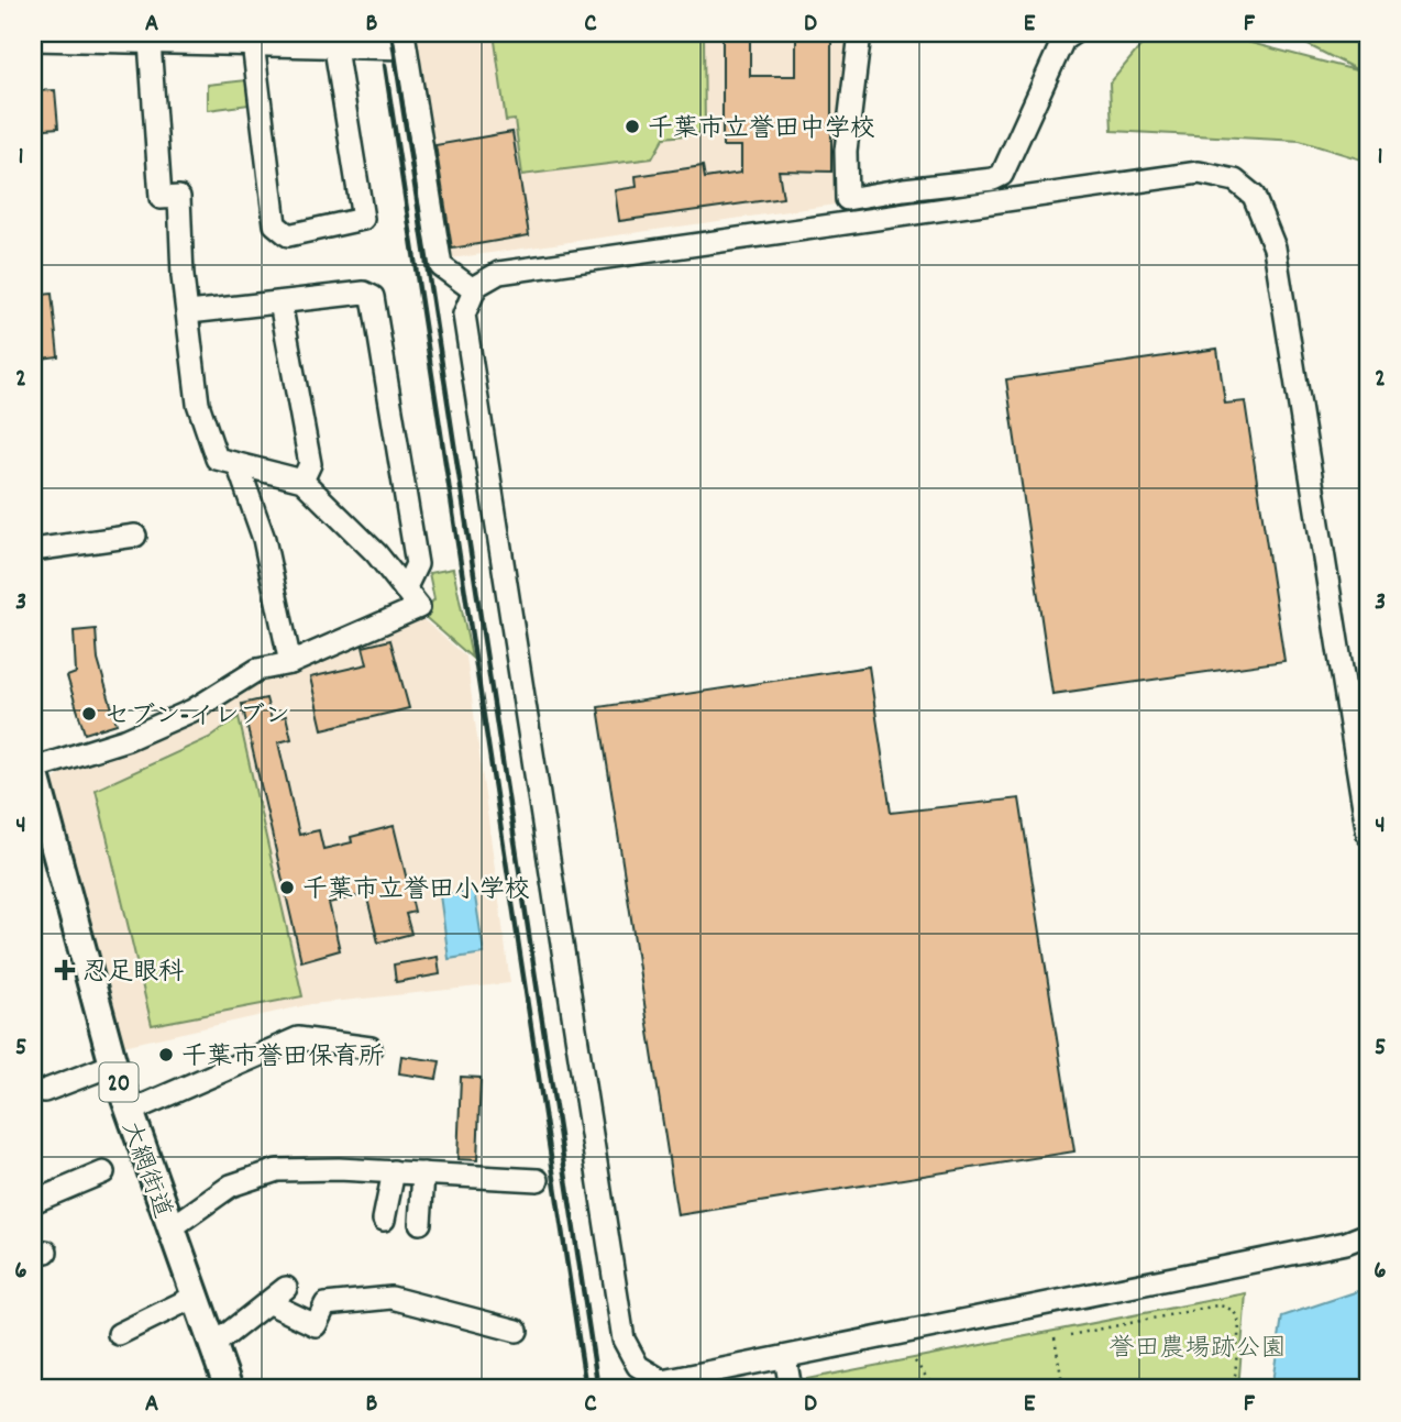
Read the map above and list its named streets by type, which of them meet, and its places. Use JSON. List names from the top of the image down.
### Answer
{
  "streets": {
    "main road": ["20", "大網街道"]
  },
  "parks": ["誉田農場跡公園"],
  "places": {
    "other": [
      "千葉市立誉田中学校",
      "セブン-イレブン",
      "千葉市立誉田小学校",
      "千葉市誉田保育所"
    ],
    "health": ["忍足眼科"]
  },
  "grid": {
    "columns": [
      "A",
      "B",
      "C",
      "D",
      "E",
      "F"
    ],
    "rows": [
      "1",
      "2",
      "3",
      "4",
      "5",
      "6"
    ]
  }
}
